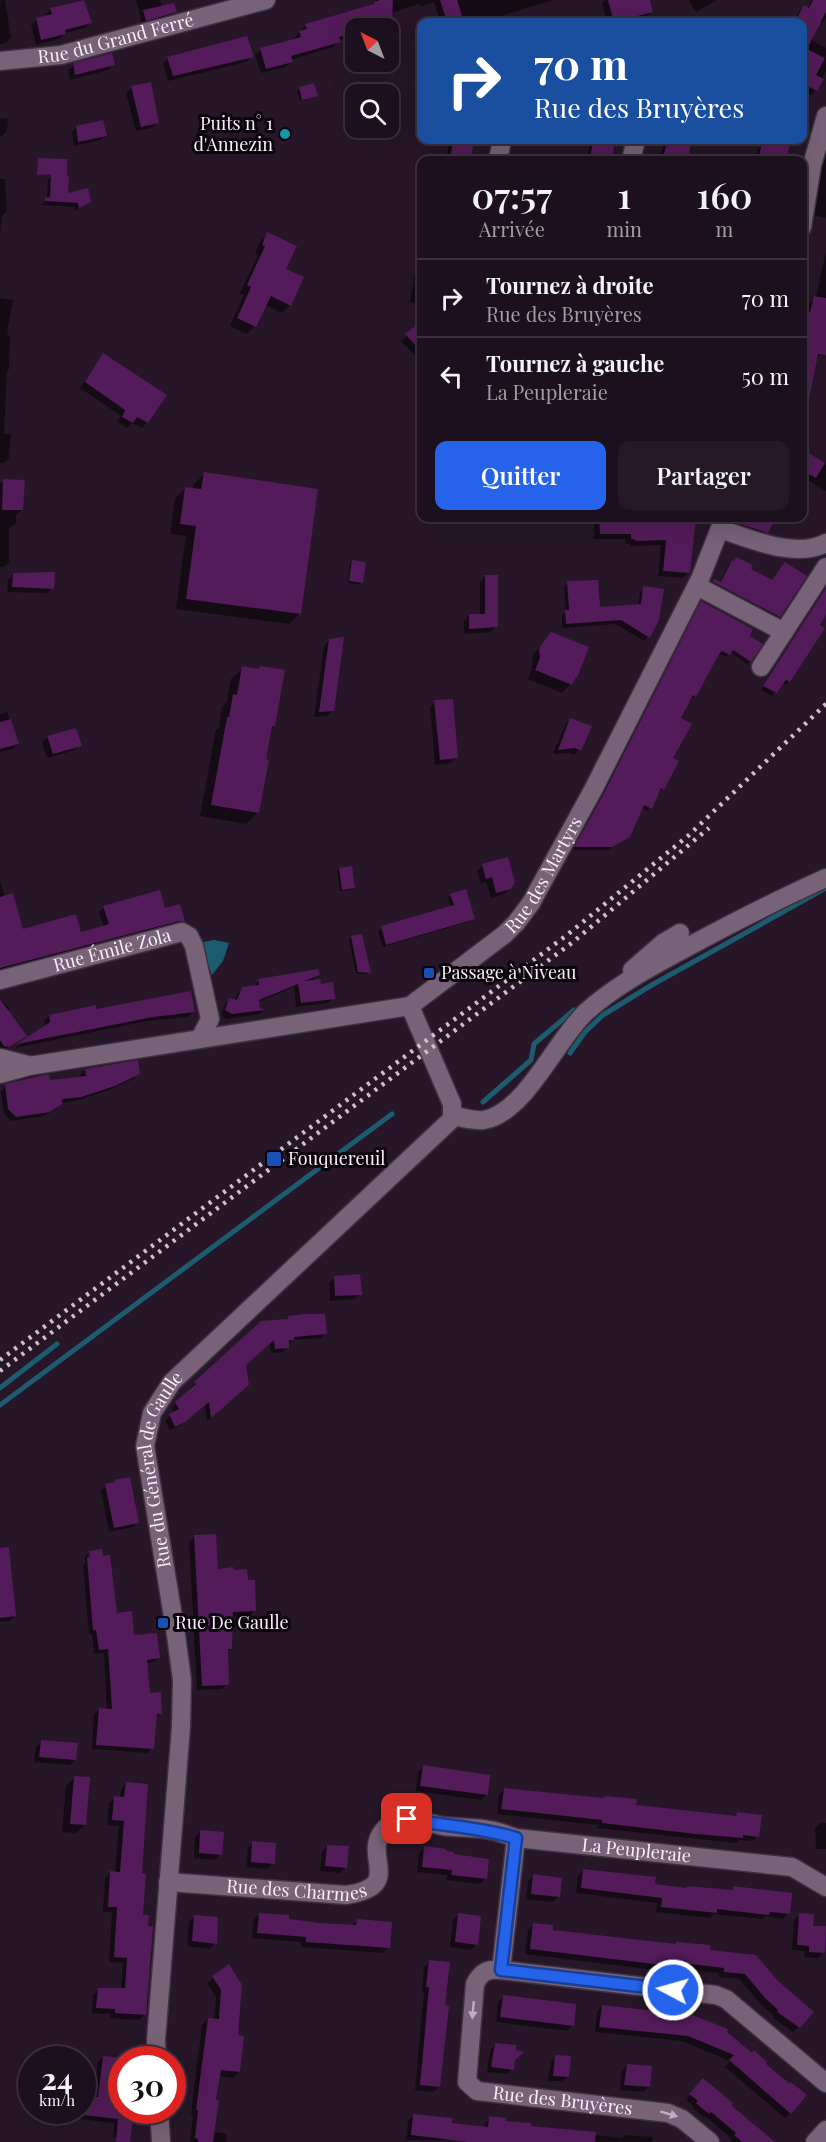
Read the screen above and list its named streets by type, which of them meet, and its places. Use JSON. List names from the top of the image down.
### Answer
{
  "streets": {
    "street": [
      "Rue du Grand Ferré",
      "Rue des Martyrs",
      "Rue Émile Zola",
      "Rue du Général de Gaulle",
      "La Peupleraie",
      "Rue des Charmes",
      "Rue des Bruyères"
    ]
  },
  "crossings": [
    ["Rue des Martyrs", "Rue Émile Zola"],
    ["Rue du Général de Gaulle", "Rue des Charmes"],
    ["La Peupleraie", "Rue des Charmes"]
  ],
  "places": {
    "other": ["Puits n° 1 d'Annezin"],
    "transit": ["Passage à Niveau", "Fouquereuil", "Rue De Gaulle"]
  },
  "north": "top left",
  "page": {
    "turn": ["70 m", "Rue des Bruyères"],
    "eta": [
      "07:57",
      "Arrivée",
      "1",
      "min",
      "160",
      "m"
    ],
    "list": [
      {
        "name": "Tournez à droite",
        "note": "Rue des Bruyères",
        "value": "70 m"
      },
      {
        "name": "Tournez à gauche",
        "note": "La Peupleraie",
        "value": "50 m"
      }
    ],
    "buttons": ["Quitter", "Partager"],
    "speed": "24 km/h",
    "limit": "30"
  }
}
